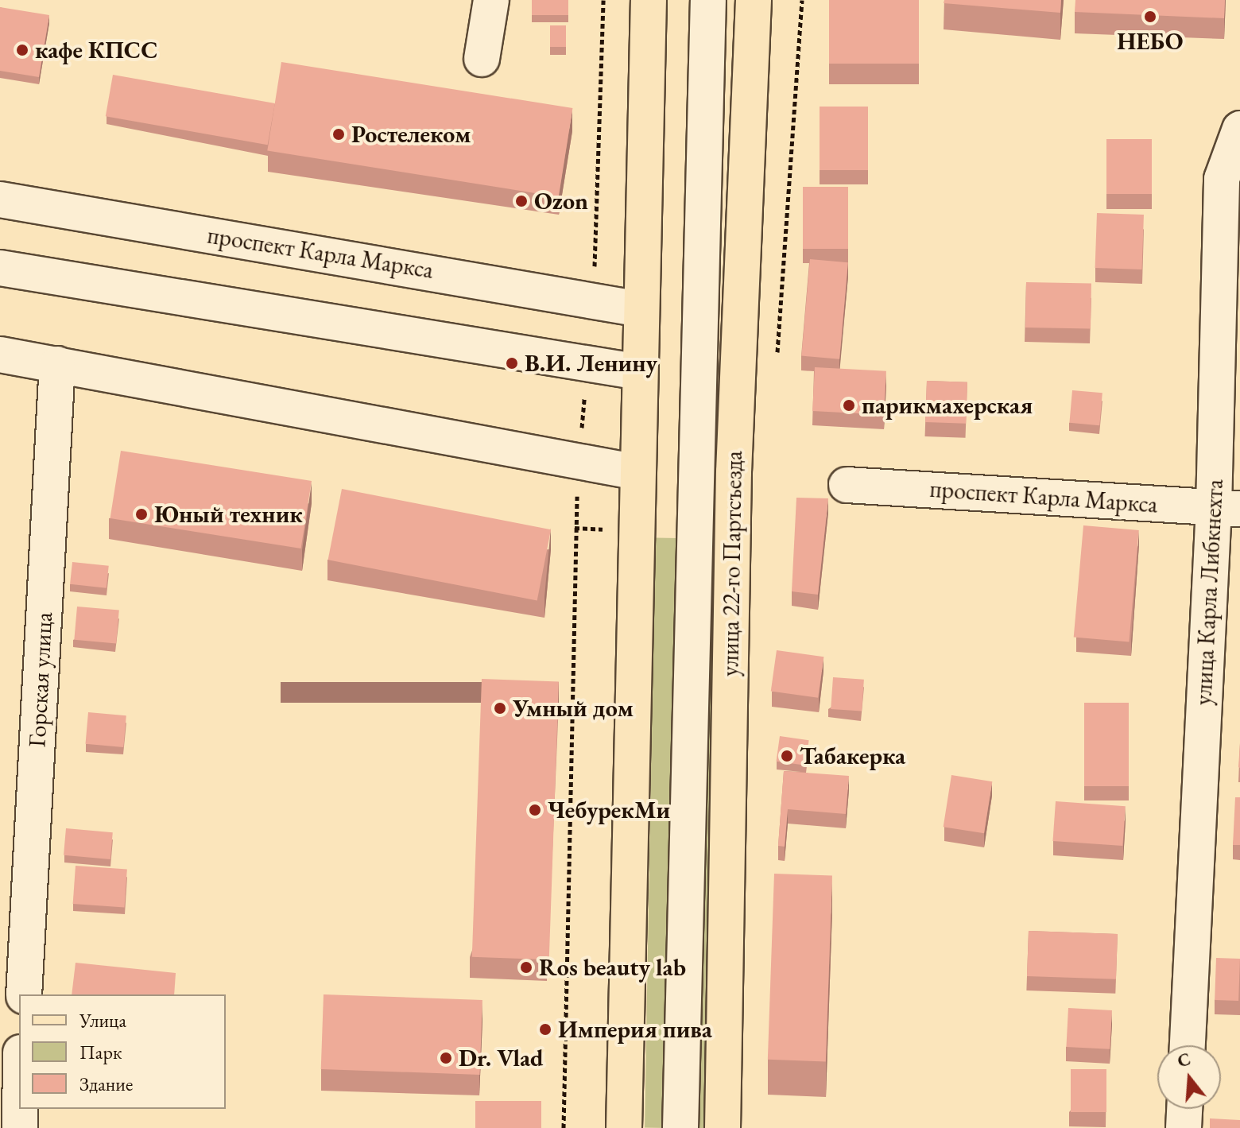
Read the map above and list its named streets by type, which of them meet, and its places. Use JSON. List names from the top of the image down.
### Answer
{
  "streets": {
    "main road": ["улица 22-го Партсъезда"],
    "street": ["проспект Карла Маркса", "улица Карла Либкнехта", "Горская улица"]
  },
  "crossings": [
    ["проспект Карла Маркса", "улица Карла Либкнехта"]
  ],
  "places": [
    "НЕБО",
    "кафе КПСС",
    "Ростелеком",
    "Ozon",
    "В.И. Ленину",
    "парикмахерская",
    "Юный техник",
    "Умный дом",
    "Табакерка",
    "ЧебурекМи",
    "Ros beauty lab",
    "Империя пива",
    "Dr. Vlad"
  ],
  "legend": ["Улица", "Парк", "Здание"],
  "north": "top"
}
